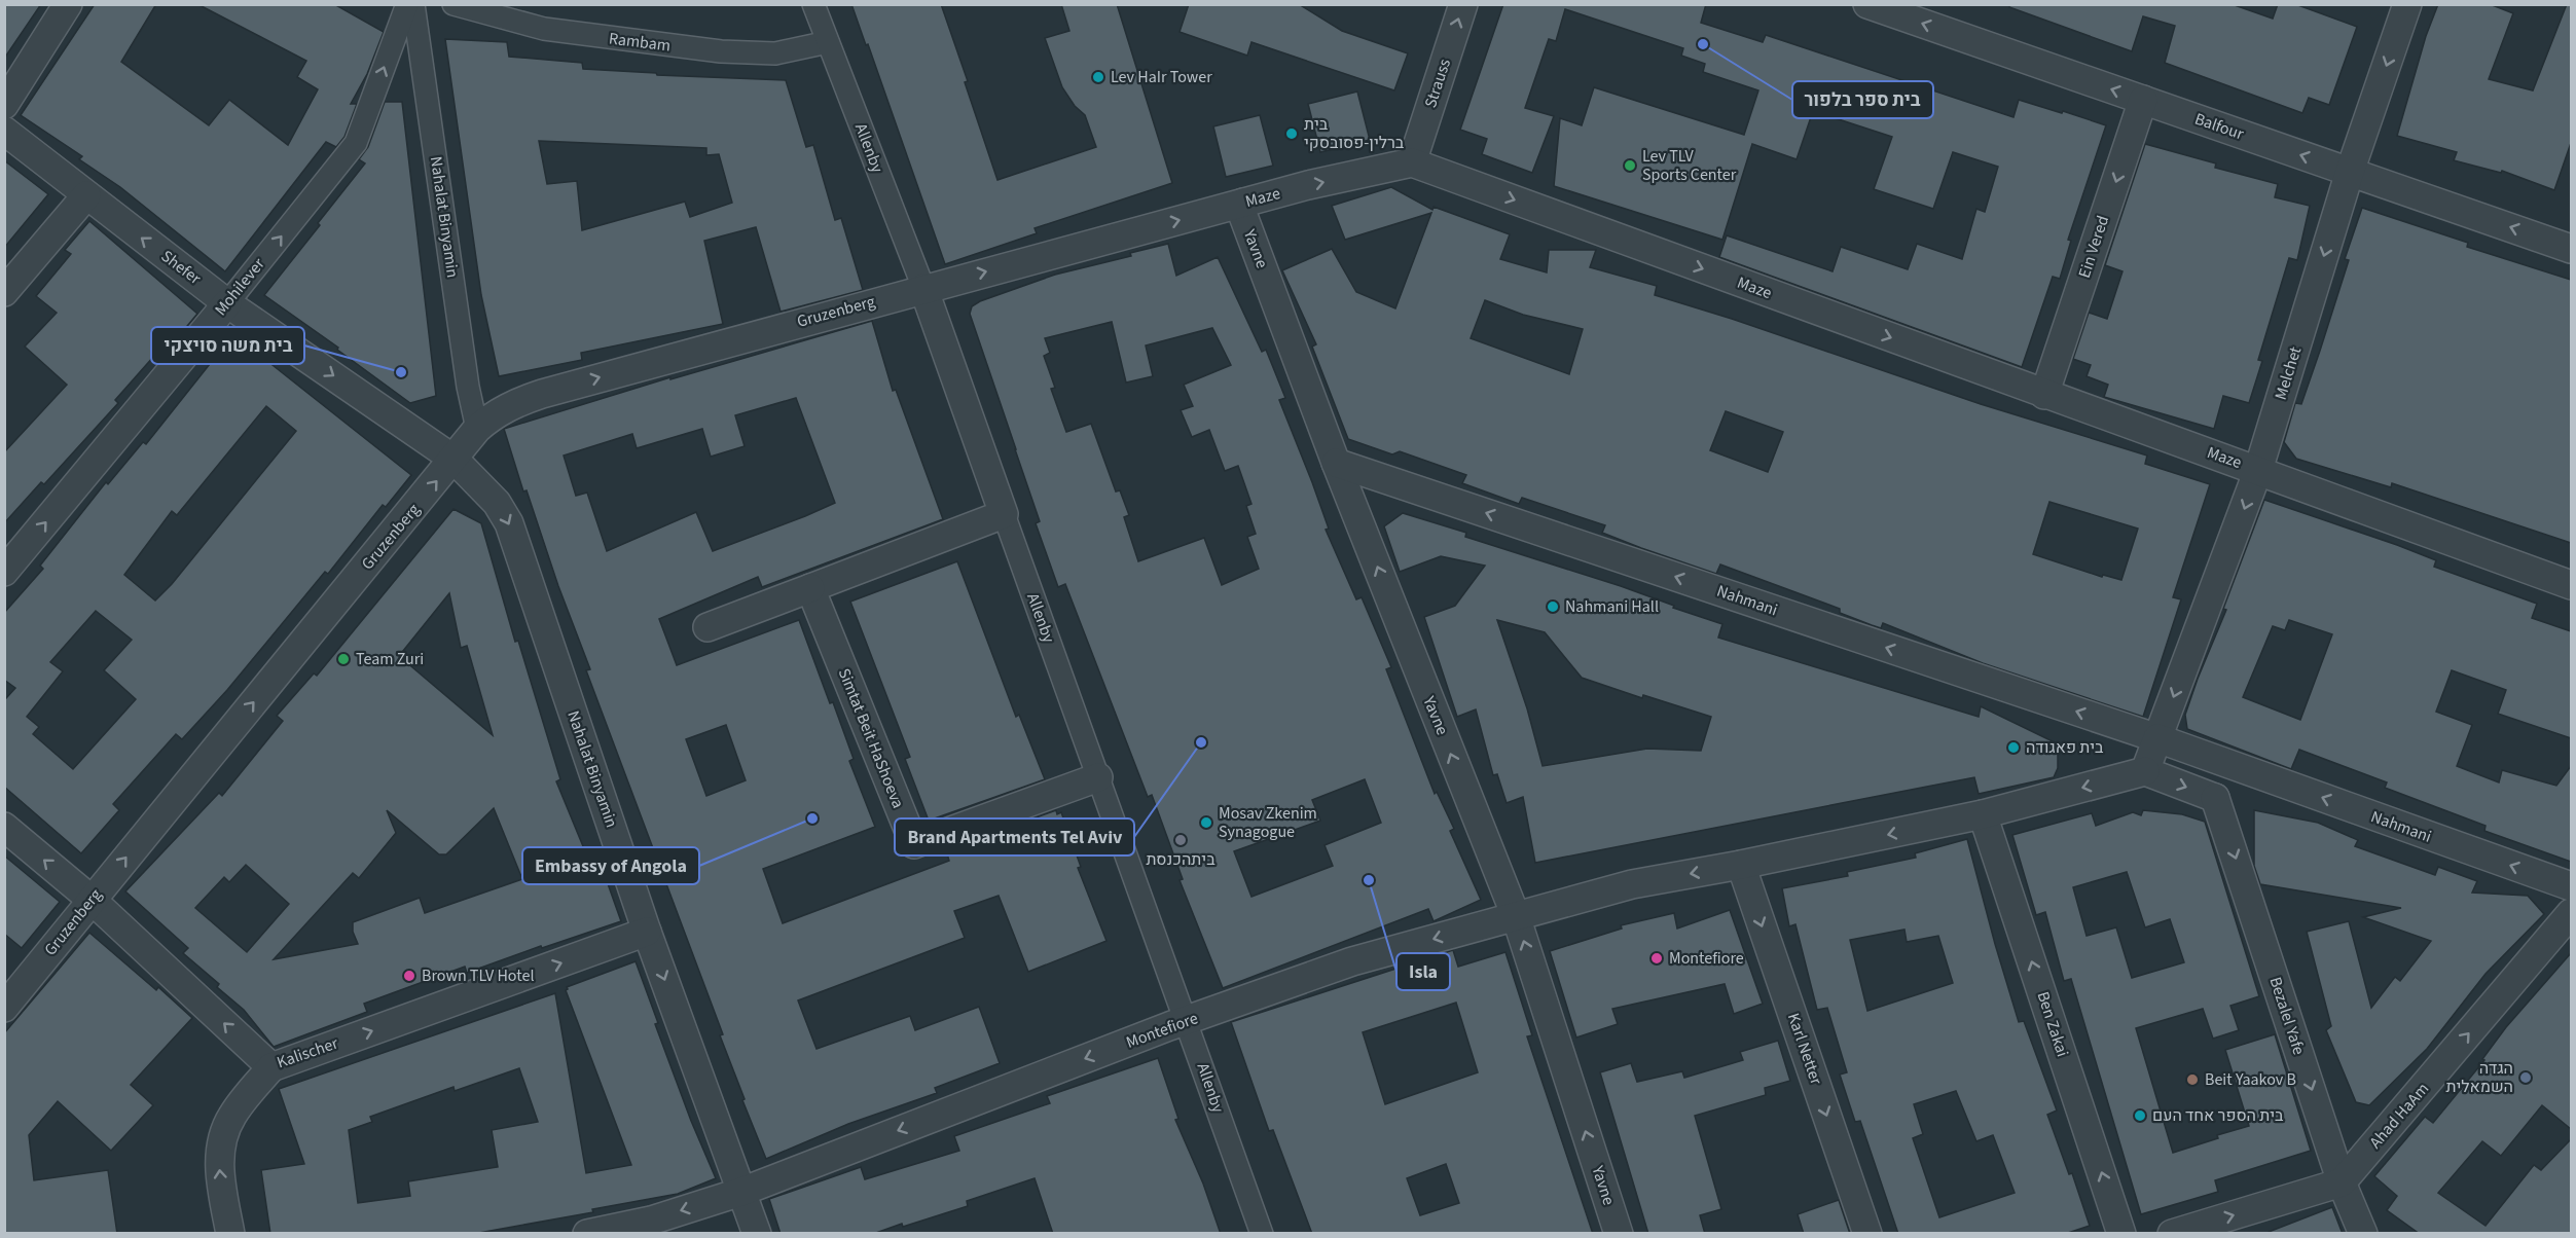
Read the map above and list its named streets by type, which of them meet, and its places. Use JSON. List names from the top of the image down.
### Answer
{
  "streets": {
    "street": [
      "Rambam",
      "Strauss",
      "Balfour",
      "Allenby",
      "Maze",
      "Nahalat Binyamin",
      "Ein Vered",
      "Yavne",
      "Shefer",
      "Mohilever",
      "Gruzenberg",
      "Melchet",
      "Nahmani",
      "Simtat Beit HaShoeva",
      "Bezalel Yafe",
      "Ben Zakai",
      "Montefiore",
      "Karl Netter",
      "Kalischer",
      "Ahad HaAm"
    ]
  },
  "crossings": [
    ["Rambam", "Allenby"],
    ["Strauss", "Maze"],
    ["Balfour", "Ein Vered"],
    ["Balfour", "Melchet"],
    ["Allenby", "Maze"],
    ["Allenby", "Gruzenberg"],
    ["Allenby", "Simtat Beit HaShoeva"],
    ["Allenby", "Montefiore"],
    ["Maze", "Ein Vered"],
    ["Maze", "Yavne"],
    ["Maze", "Gruzenberg"],
    ["Maze", "Melchet"],
    ["Nahalat Binyamin", "Shefer"],
    ["Nahalat Binyamin", "Gruzenberg"],
    ["Nahalat Binyamin", "Montefiore"],
    ["Nahalat Binyamin", "Kalischer"],
    ["Yavne", "Nahmani"],
    ["Yavne", "Montefiore"],
    ["Shefer", "Mohilever"],
    ["Shefer", "Gruzenberg"],
    ["Gruzenberg", "Kalischer"],
    ["Melchet", "Nahmani"],
    ["Melchet", "Montefiore"],
    ["Bezalel Yafe", "Ahad HaAm"],
    ["Ben Zakai", "Montefiore"],
    ["Montefiore", "Karl Netter"]
  ],
  "one_way": [
    "Strauss",
    "Balfour",
    "Maze",
    "Nahalat Binyamin",
    "Ein Vered",
    "Yavne",
    "Mohilever",
    "Gruzenberg",
    "Melchet",
    "Nahmani",
    "Bezalel Yafe",
    "Ben Zakai",
    "Montefiore",
    "Karl Netter",
    "Ahad HaAm"
  ],
  "places": [
    "בית ספר בלפור",
    "Lev HaIr Tower",
    "בית ברלין-פסובסקי",
    "Lev TLV Sports Center",
    "בית משה סויצקי",
    "Nahmani Hall",
    "Team Zuri",
    "Brand Apartments Tel Aviv",
    "בית פאגודה",
    "Embassy of Angola",
    "Mosav Zkenim Synagogue",
    "ביתהכנסת",
    "Isla",
    "Montefiore",
    "Brown TLV Hotel",
    "הגדה השמאלית",
    "Beit Yaakov B",
    "בית הספר אחד העם"
  ]
}
